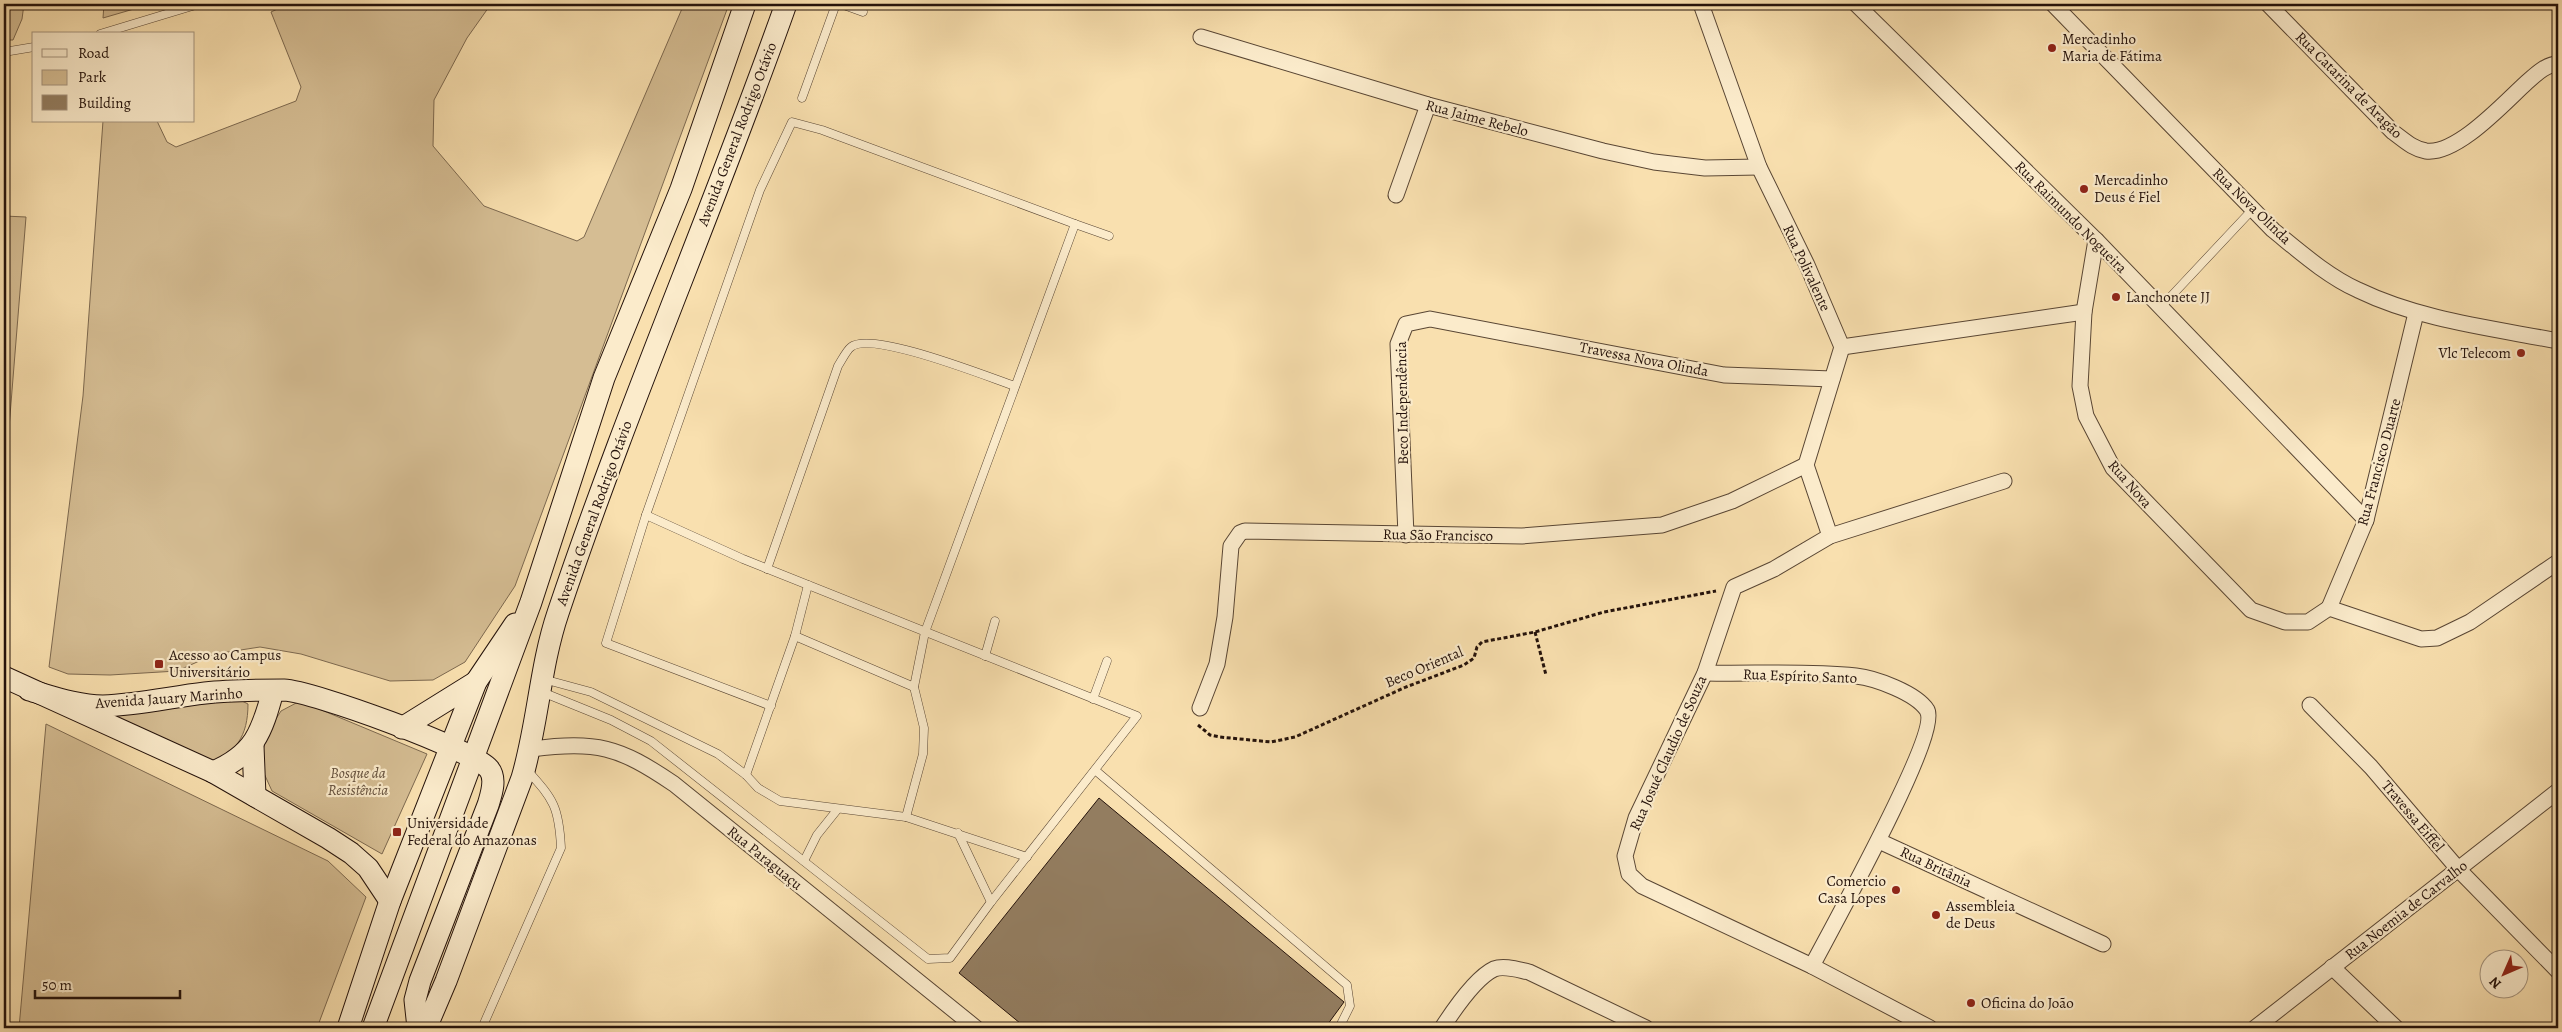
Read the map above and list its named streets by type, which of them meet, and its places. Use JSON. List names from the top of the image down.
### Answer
{
  "streets": {
    "main road": ["Avenida General Rodrigo Otávio", "Avenida Jauary Marinho"],
    "street": [
      "Rua Catarina de Aragão",
      "Rua Jaime Rebelo",
      "Rua Nova Olinda",
      "Rua Raimundo Nogueira",
      "Rua Polivalente",
      "Travessa Nova Olinda",
      "Beco Independência",
      "Rua Francisco Duarte",
      "Rua Nova",
      "Rua São Francisco",
      "Rua Espírito Santo",
      "Rua Josué Claudio de Souza",
      "Travessa Eiffel",
      "Rua Paraguaçu",
      "Rua Britânia",
      "Rua Noemia de Carvalho"
    ],
    "path": ["Beco Oriental"]
  },
  "crossings": [
    ["Rua Jaime Rebelo", "Rua Polivalente"],
    ["Avenida General Rodrigo Otávio", "Avenida Jauary Marinho"],
    ["Avenida General Rodrigo Otávio", "Rua Paraguaçu"],
    ["Rua Nova Olinda", "Rua Francisco Duarte"],
    ["Rua Raimundo Nogueira", "Rua Francisco Duarte"],
    ["Rua Raimundo Nogueira", "Rua Nova"],
    ["Travessa Nova Olinda", "Beco Independência"],
    ["Beco Independência", "Rua São Francisco"],
    ["Rua Francisco Duarte", "Rua Nova"],
    ["Rua São Francisco", "Beco Oriental"],
    ["Beco Oriental", "Rua Josué Claudio de Souza"],
    ["Rua Espírito Santo", "Rua Josué Claudio de Souza"],
    ["Rua Espírito Santo", "Rua Britânia"],
    ["Travessa Eiffel", "Rua Noemia de Carvalho"]
  ],
  "parks": ["Bosque da Resistência"],
  "places": {
    "other": [
      "Mercadinho Maria de Fátima",
      "Mercadinho Deus é Fiel",
      "Lanchonete JJ",
      "Vlc Telecom",
      "Comercio Casa Lopes",
      "Assembleia de Deus",
      "Oficina do João"
    ],
    "transit": ["Acesso ao Campus Universitário", "Universidade Federal do Amazonas"]
  },
  "legend": ["Road", "Park", "Building"],
  "scale_bar": "50 m",
  "north": "bottom left"
}
